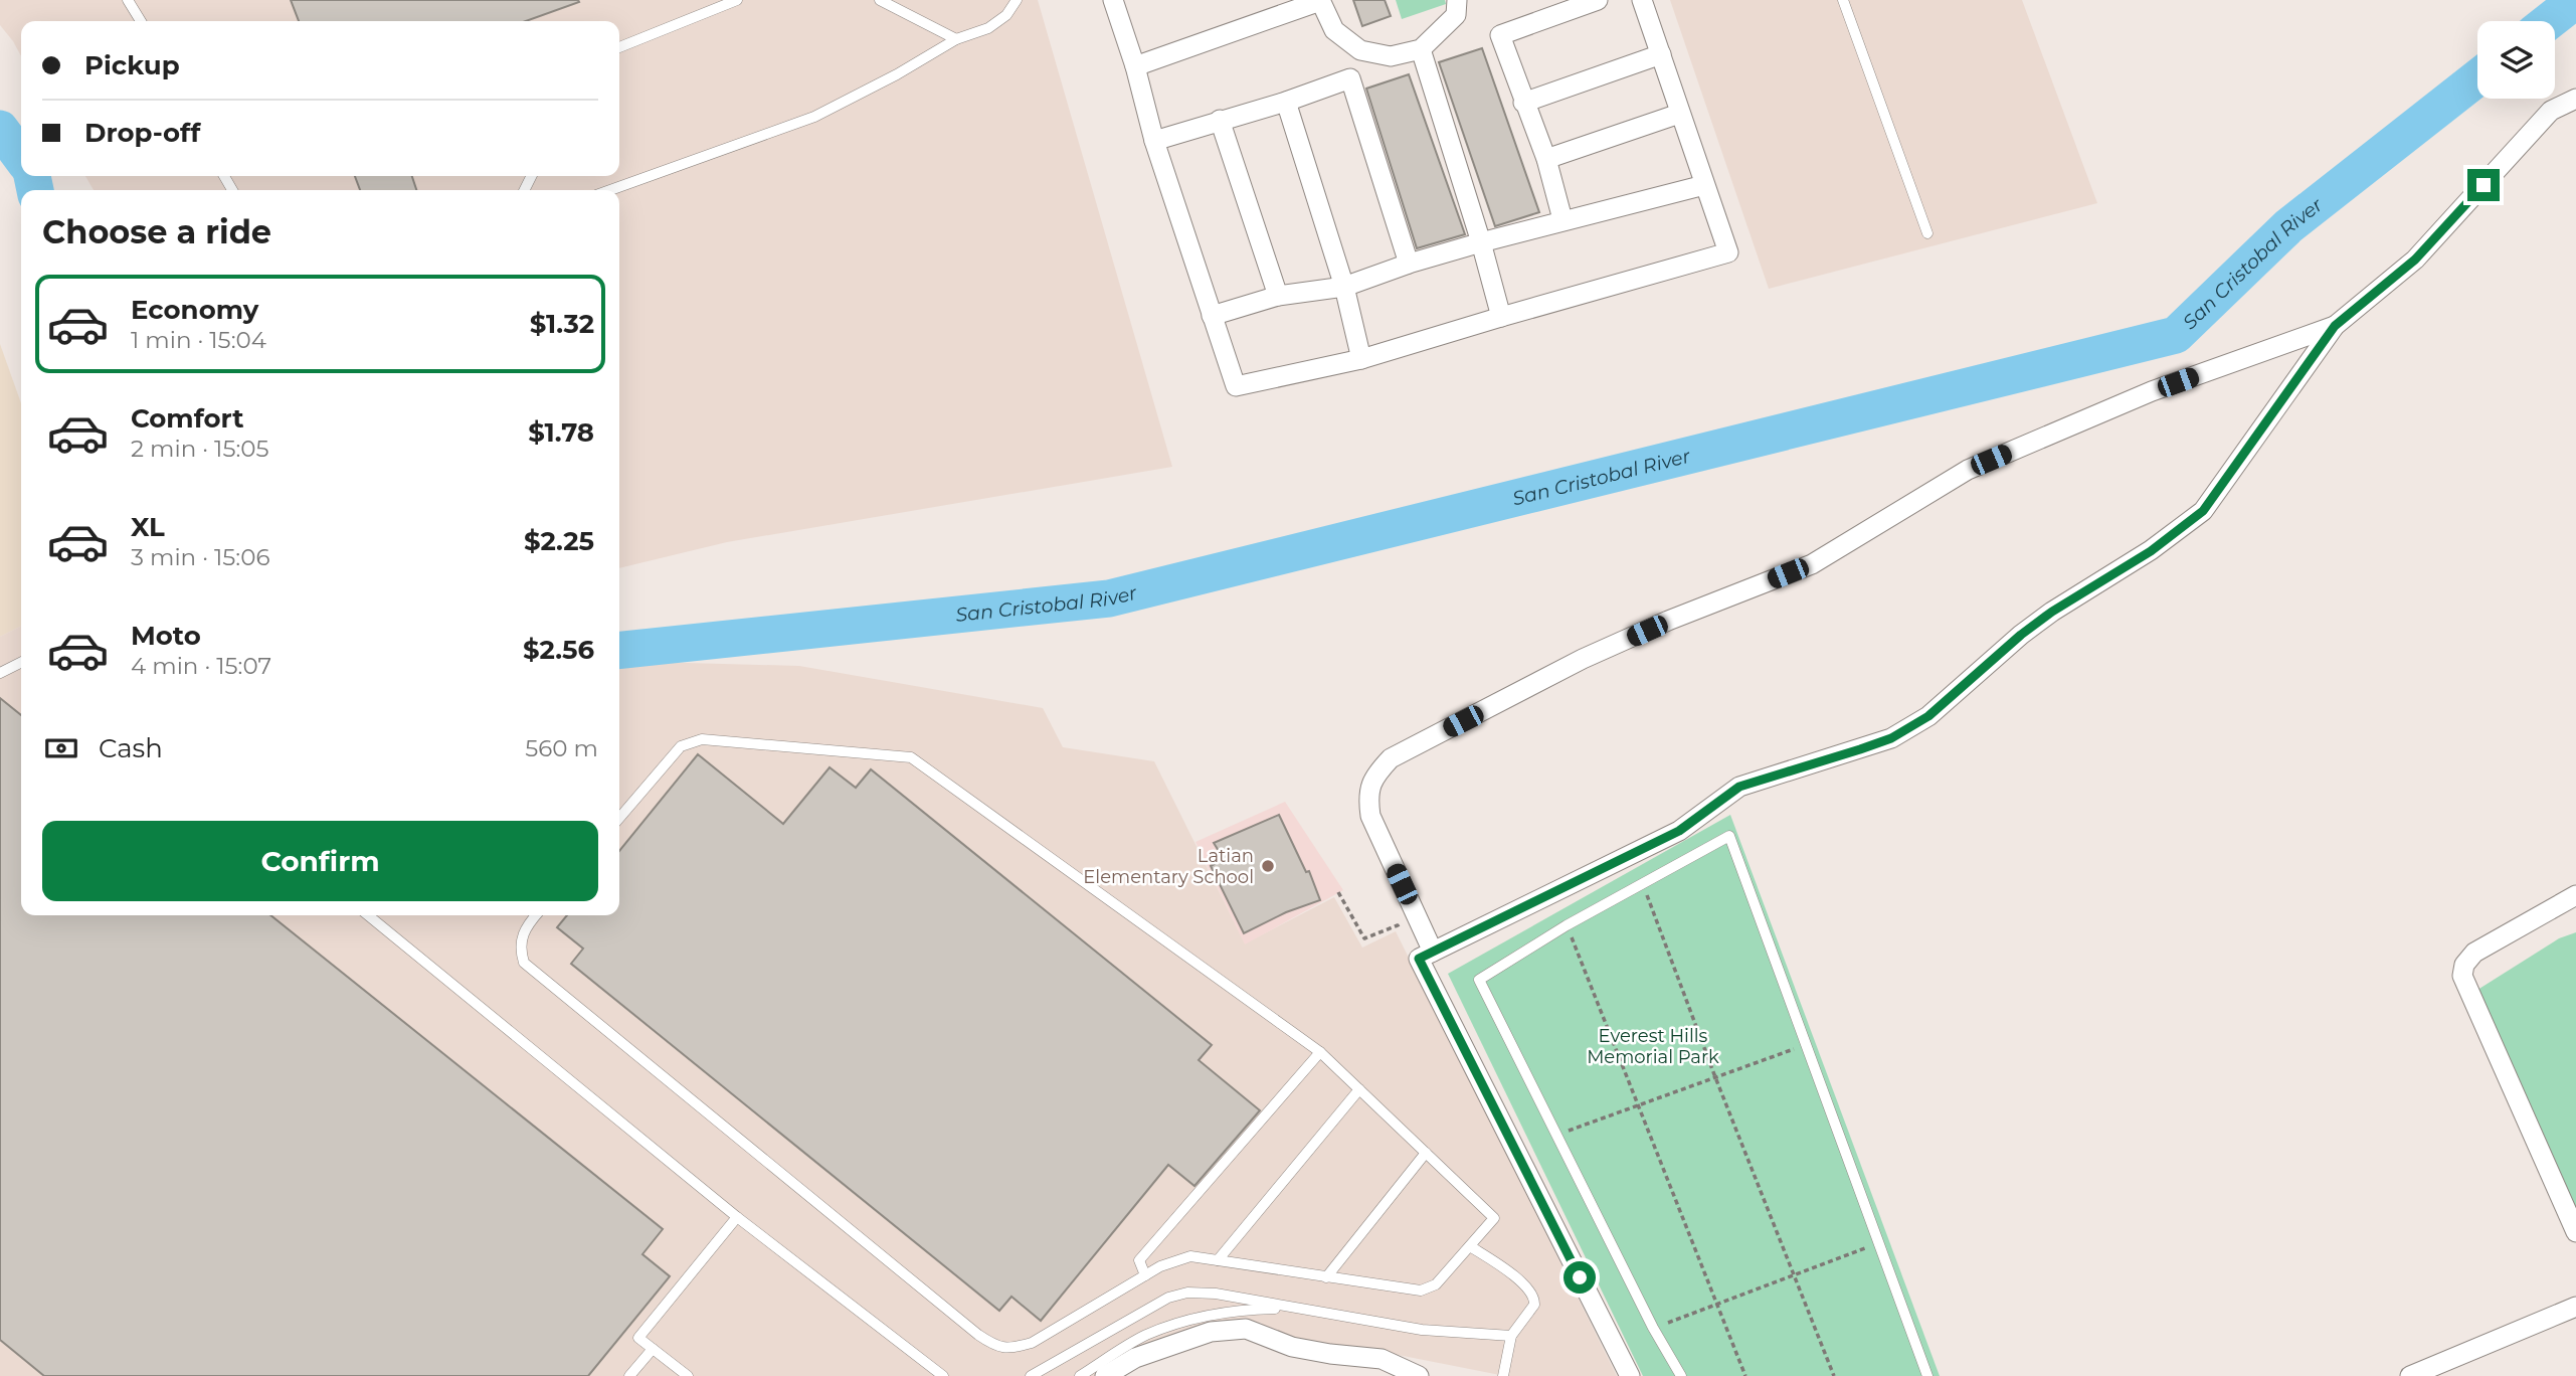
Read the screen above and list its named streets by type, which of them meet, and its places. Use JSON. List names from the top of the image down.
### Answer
{
  "water": ["San Cristobal River"],
  "parks": ["Everest Hills Memorial Park"],
  "places": ["Latian Elementary School"],
  "page": {
    "banner": ["Pickup", "Drop-off"],
    "heading": "Choose a ride",
    "list": [
      {
        "name": "Economy",
        "note": "1 min · 15:04",
        "value": "$1.32"
      },
      {
        "name": "Comfort",
        "note": "2 min · 15:05",
        "value": "$1.78"
      },
      {
        "name": "XL",
        "note": "3 min · 15:06",
        "value": "$2.25"
      },
      {
        "name": "Moto",
        "note": "4 min · 15:07",
        "value": "$2.56"
      }
    ],
    "pay": ["Cash", "560 m"],
    "buttons": "Confirm"
  }
}
